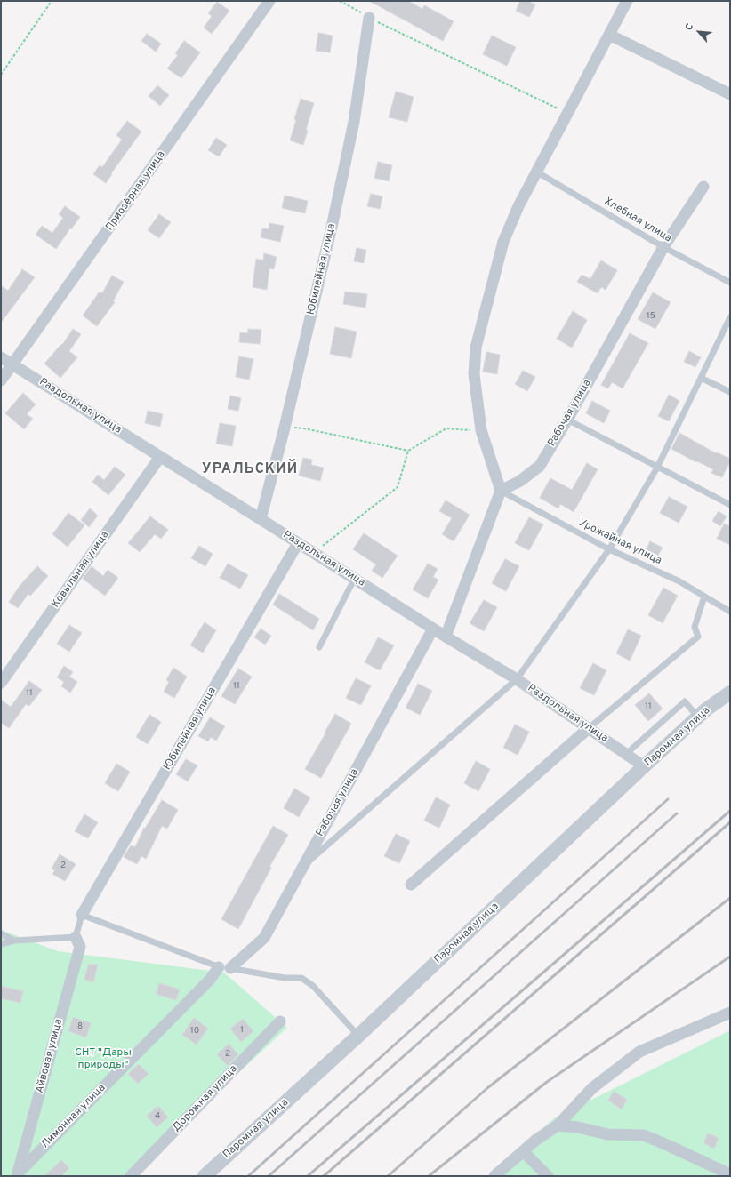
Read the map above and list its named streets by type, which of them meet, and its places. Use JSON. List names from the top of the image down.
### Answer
{
  "streets": {
    "street": [
      "Приозёрная улица",
      "Юбилейная улица",
      "Раздольная улица",
      "Рабочая улица",
      "Ковыльная улица",
      "Паромная улица",
      "Айвовая улица",
      "Дорожная улица",
      "Лимонная улица"
    ],
    "lane": ["Хлебная улица", "Урожайная улица"]
  },
  "crossings": [
    ["Приозёрная улица", "Раздольная улица"],
    ["Хлебная улица", "Рабочая улица"],
    ["Юбилейная улица", "Раздольная улица"],
    ["Раздольная улица", "Рабочая улица"],
    ["Раздольная улица", "Ковыльная улица"],
    ["Раздольная улица", "Паромная улица"],
    ["Рабочая улица", "Урожайная улица"],
    ["Айвовая улица", "Лимонная улица"]
  ],
  "districts": ["УРАЛЬСКИЙ"],
  "parks": ["СНТ \"Дары природы\""],
  "house_numbers": [
    "15",
    "11",
    "11",
    "11",
    "2",
    "8",
    "1",
    "10",
    "2",
    "4"
  ],
  "north": "top left"
}
